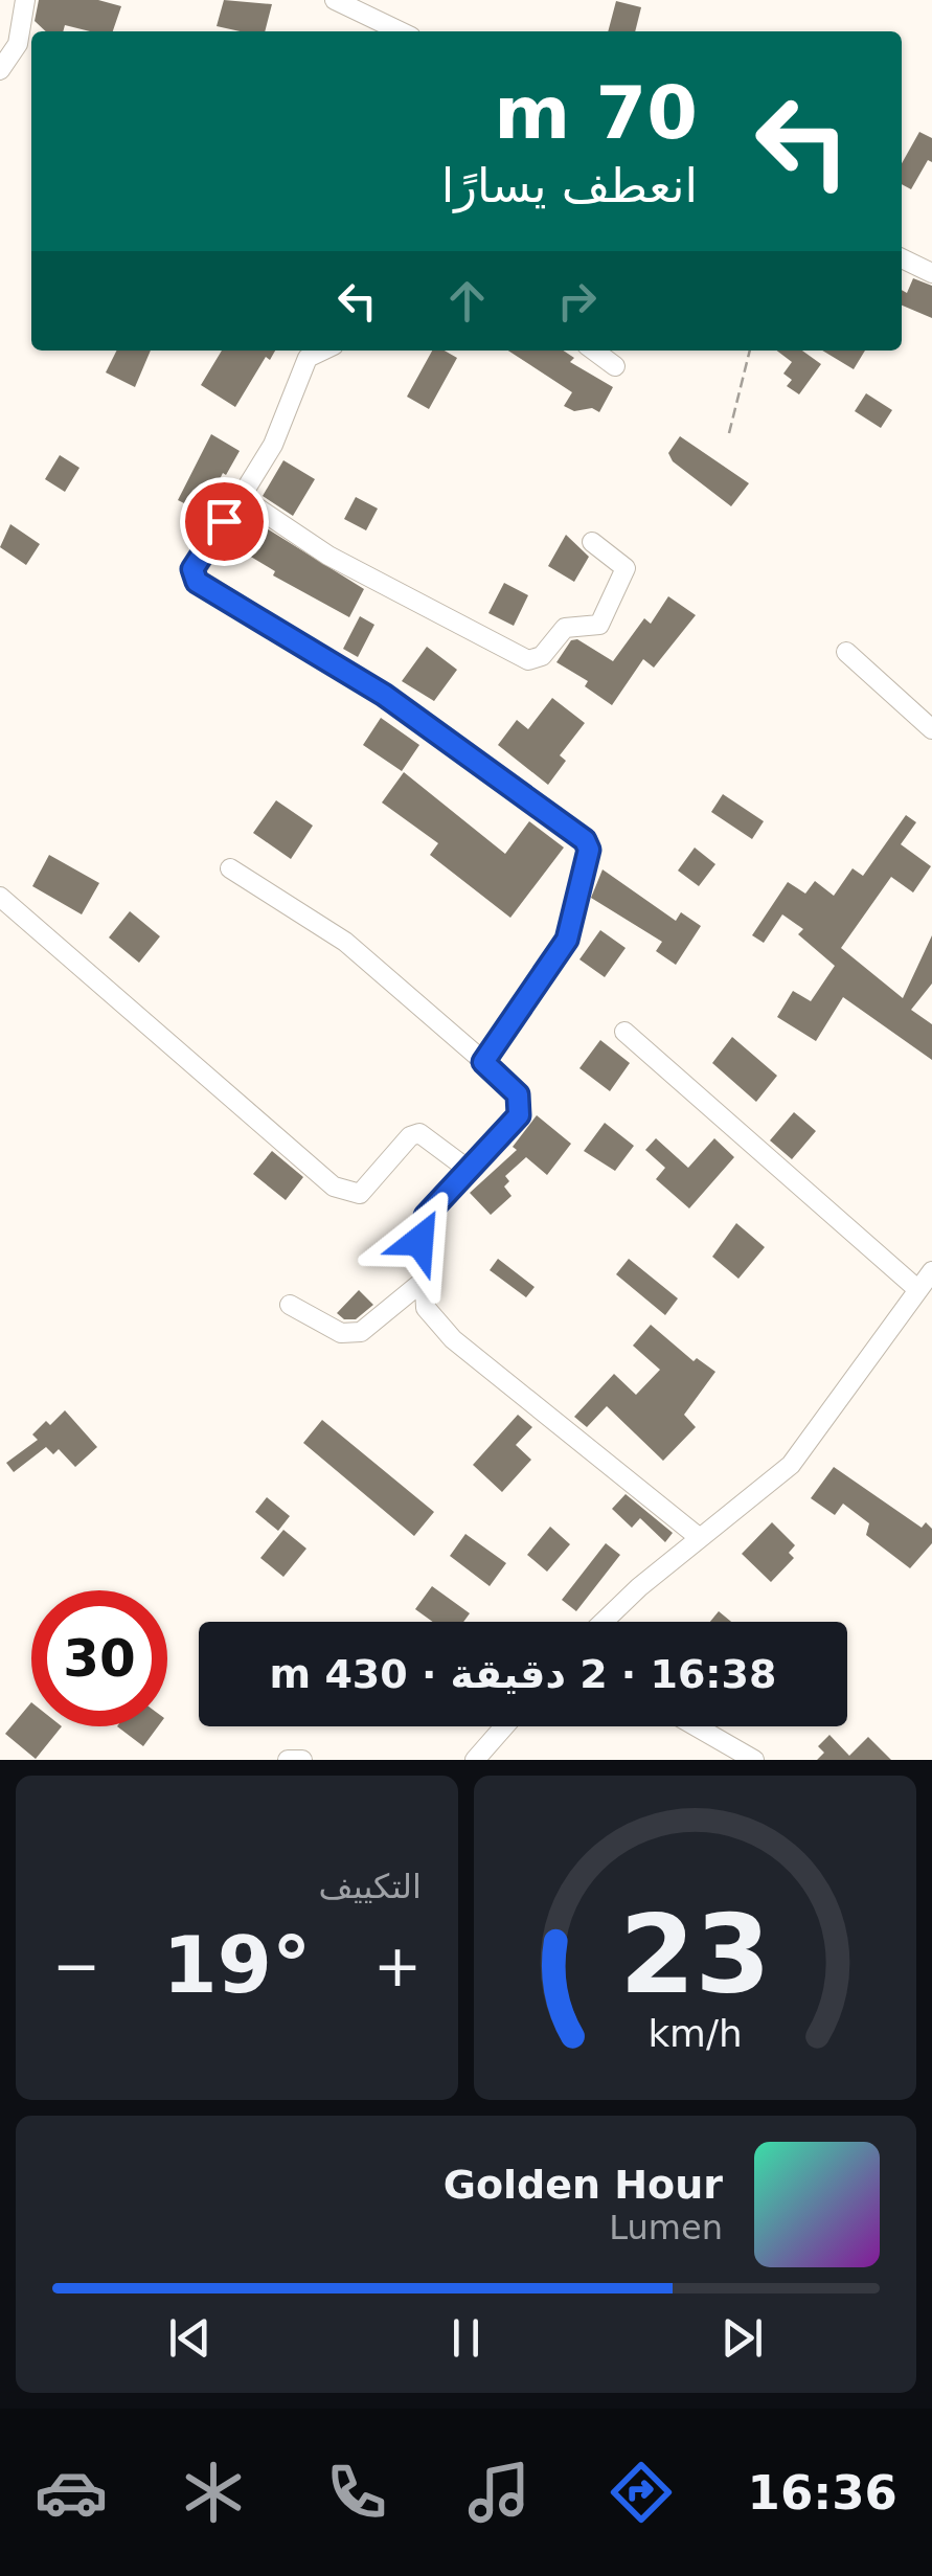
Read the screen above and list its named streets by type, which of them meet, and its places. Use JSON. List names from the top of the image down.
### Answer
{
  "page": {
    "turn": ["70 m", "انعطف يسارًا"],
    "limit": "30",
    "trip": "16:38 · 2 دقيقة · 430 m",
    "tile": "التكييف",
    "heat": ["−", "19°", "+"],
    "song": ["Golden Hour", "Lumen"],
    "tabs": "16:36",
    "gauge": ["23", "km/h"]
  }
}
